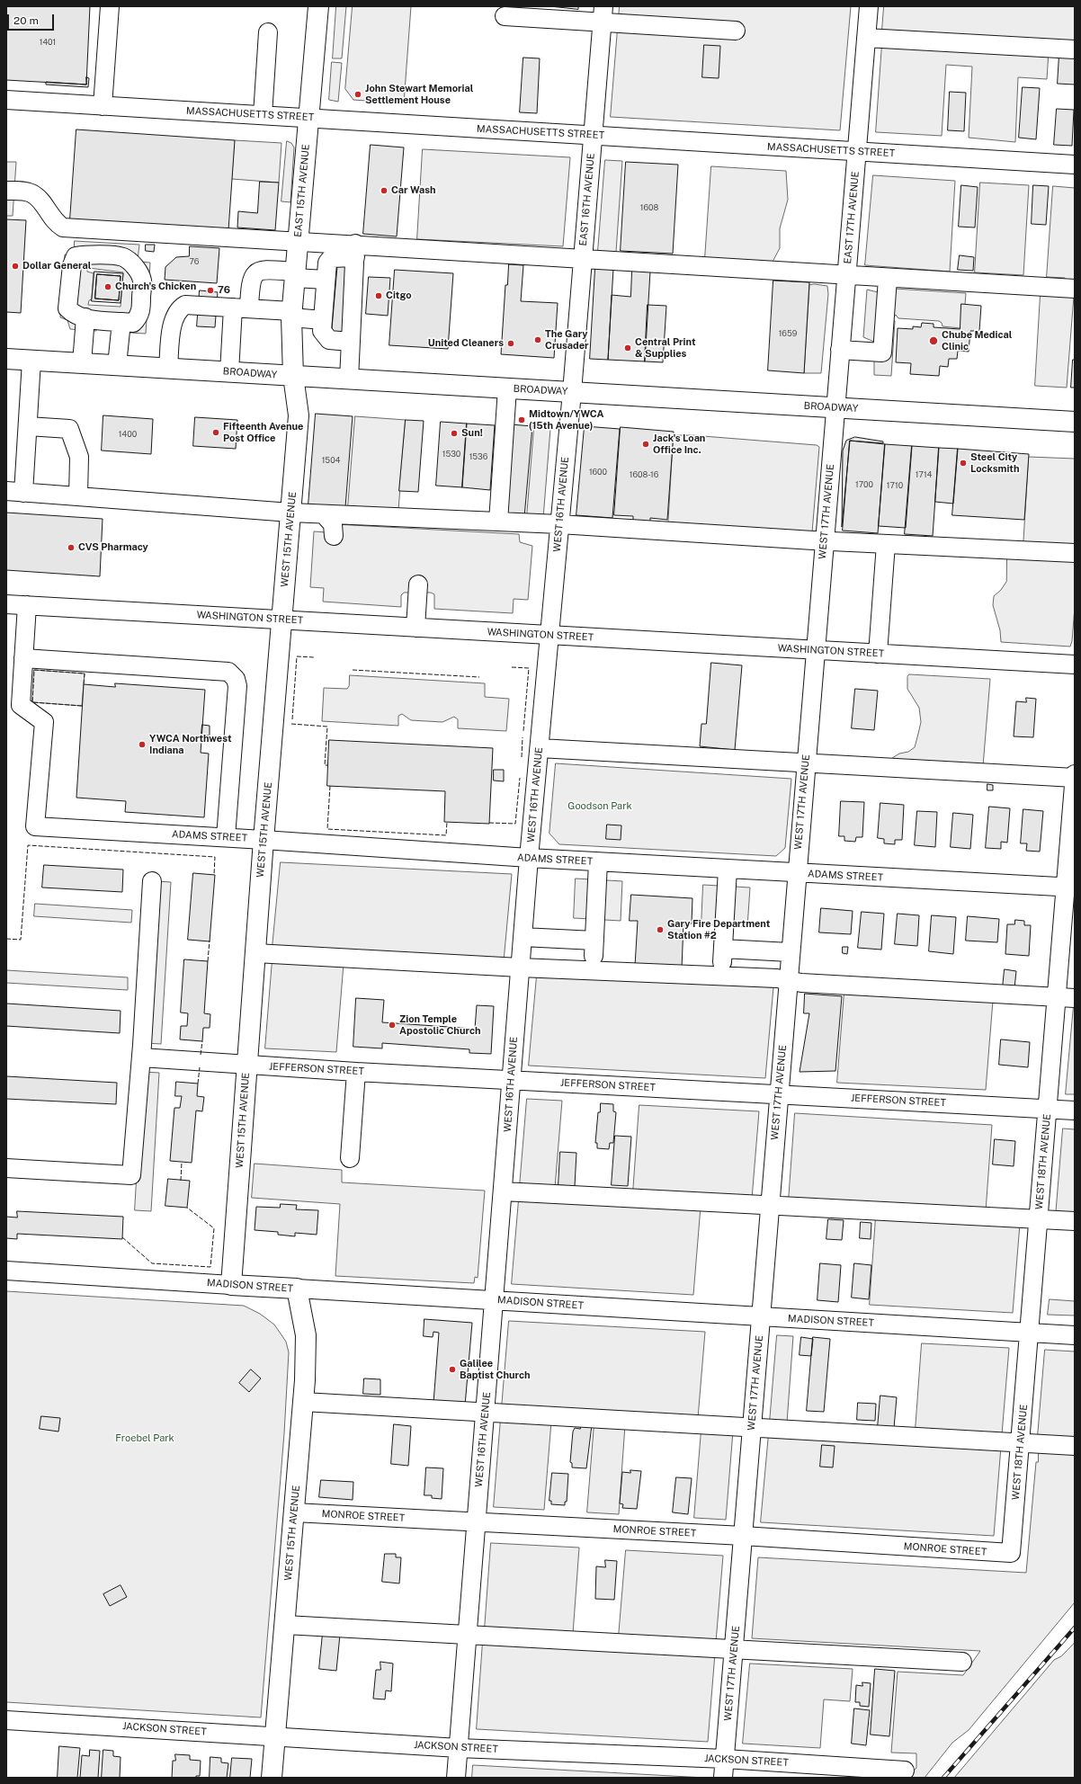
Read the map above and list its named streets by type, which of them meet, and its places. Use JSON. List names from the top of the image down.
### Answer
{
  "streets": {
    "main road": [
      "EAST 15TH AVENUE",
      "BROADWAY",
      "WEST 15TH AVENUE",
      "MADISON STREET"
    ],
    "street": [
      "MASSACHUSETTS STREET",
      "EAST 16TH AVENUE",
      "EAST 17TH AVENUE",
      "WEST 16TH AVENUE",
      "WEST 17TH AVENUE",
      "WASHINGTON STREET",
      "ADAMS STREET",
      "JEFFERSON STREET",
      "WEST 18TH AVENUE",
      "MONROE STREET",
      "JACKSON STREET"
    ]
  },
  "crossings": [
    ["MASSACHUSETTS STREET", "EAST 15TH AVENUE"],
    ["MASSACHUSETTS STREET", "EAST 16TH AVENUE"],
    ["MASSACHUSETTS STREET", "EAST 17TH AVENUE"],
    ["EAST 15TH AVENUE", "BROADWAY"],
    ["EAST 15TH AVENUE", "WEST 15TH AVENUE"],
    ["EAST 16TH AVENUE", "BROADWAY"],
    ["EAST 16TH AVENUE", "WEST 16TH AVENUE"],
    ["EAST 17TH AVENUE", "BROADWAY"],
    ["EAST 17TH AVENUE", "WEST 17TH AVENUE"],
    ["BROADWAY", "WEST 16TH AVENUE"],
    ["BROADWAY", "WEST 17TH AVENUE"],
    ["BROADWAY", "WEST 15TH AVENUE"],
    ["WEST 16TH AVENUE", "WASHINGTON STREET"],
    ["WEST 16TH AVENUE", "ADAMS STREET"],
    ["WEST 16TH AVENUE", "JEFFERSON STREET"],
    ["WEST 16TH AVENUE", "MADISON STREET"],
    ["WEST 16TH AVENUE", "MONROE STREET"],
    ["WEST 16TH AVENUE", "JACKSON STREET"],
    ["WEST 17TH AVENUE", "WASHINGTON STREET"],
    ["WEST 17TH AVENUE", "ADAMS STREET"],
    ["WEST 17TH AVENUE", "JEFFERSON STREET"],
    ["WEST 17TH AVENUE", "MADISON STREET"],
    ["WEST 17TH AVENUE", "MONROE STREET"],
    ["WEST 17TH AVENUE", "JACKSON STREET"],
    ["WEST 15TH AVENUE", "WASHINGTON STREET"],
    ["WEST 15TH AVENUE", "ADAMS STREET"],
    ["WEST 15TH AVENUE", "JEFFERSON STREET"],
    ["WEST 15TH AVENUE", "MADISON STREET"],
    ["WEST 15TH AVENUE", "MONROE STREET"],
    ["WEST 15TH AVENUE", "JACKSON STREET"],
    ["ADAMS STREET", "WEST 18TH AVENUE"],
    ["JEFFERSON STREET", "WEST 18TH AVENUE"],
    ["WEST 18TH AVENUE", "MADISON STREET"],
    ["WEST 18TH AVENUE", "MONROE STREET"]
  ],
  "parks": ["Goodson Park", "Froebel Park"],
  "places": [
    "John Stewart Memorial Settlement House",
    "Car Wash",
    "Dollar General",
    "Church's Chicken",
    "76",
    "Citgo",
    "The Gary Crusader",
    "Chube Medical Clinic",
    "United Cleaners",
    "Central Print & Supplies",
    "Midtown/YWCA (15th Avenue)",
    "Fifteenth Avenue Post Office",
    "Sun!",
    "Jack's Loan Office Inc.",
    "Steel City Locksmith",
    "CVS Pharmacy",
    "YWCA Northwest Indiana",
    "Gary Fire Department Station #2",
    "Zion Temple Apostolic Church",
    "Galilee Baptist Church"
  ],
  "house_numbers": [
    "1401",
    "1608",
    "76",
    "1659",
    "1400",
    "1530",
    "1536",
    "1504",
    "1600",
    "1608-16",
    "1714",
    "1700",
    "1710"
  ],
  "scale_bar": "20 m"
}
